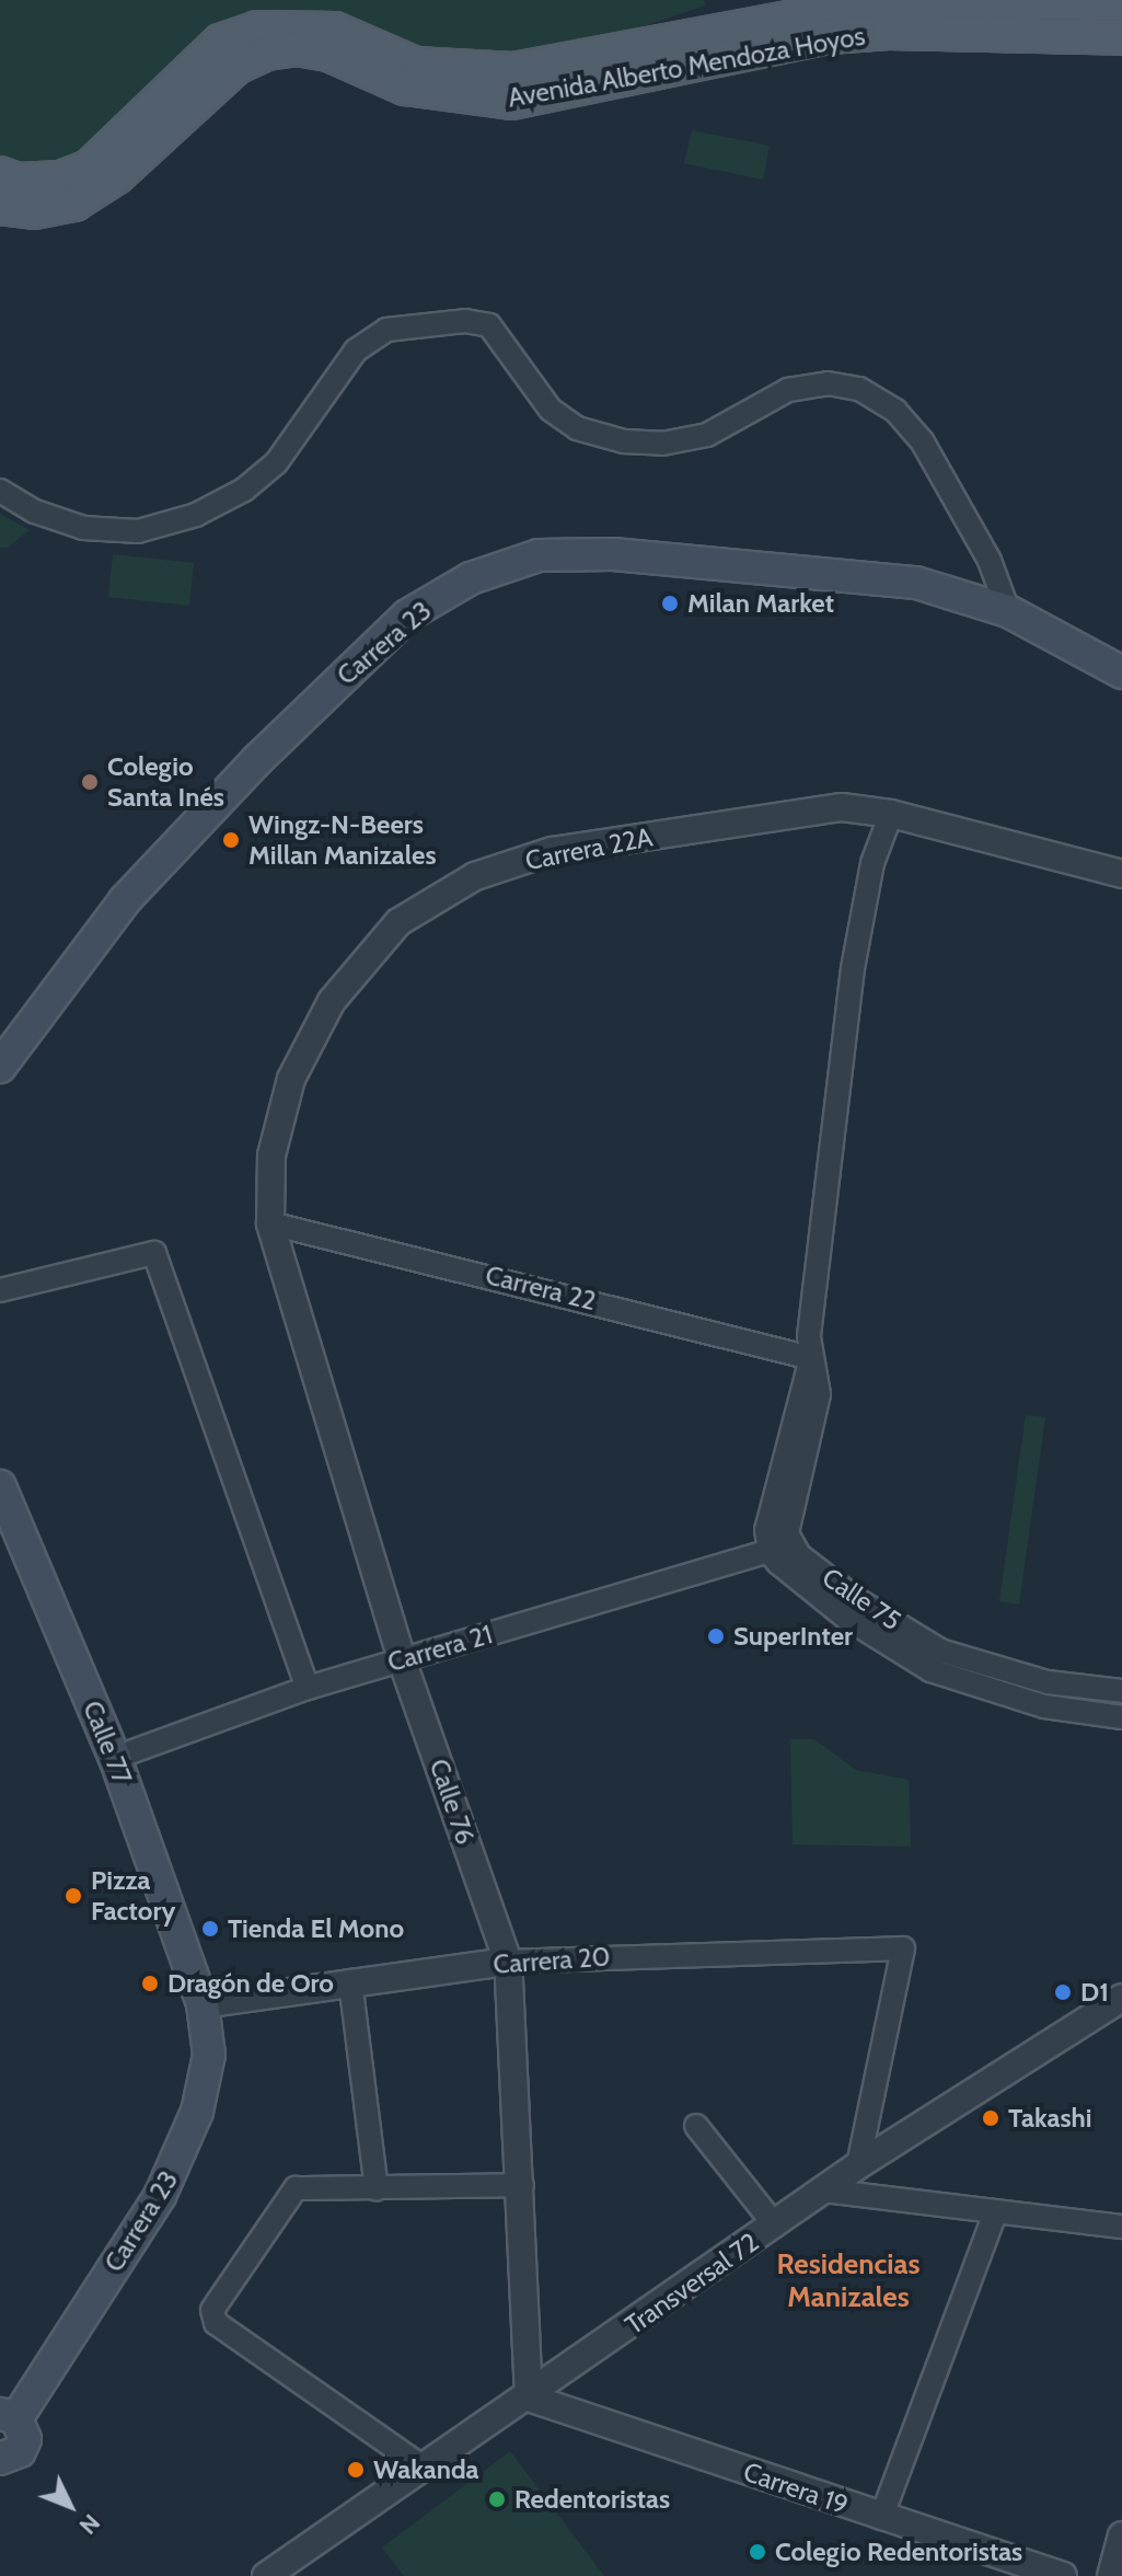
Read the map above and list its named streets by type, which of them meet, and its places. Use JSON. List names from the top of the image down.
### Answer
{
  "streets": {
    "main road": ["Avenida Alberto Mendoza Hoyos", "Carrera 23", "Calle 77"],
    "street": [
      "Carrera 22A",
      "Carrera 22",
      "Calle 75",
      "Carrera 21",
      "Calle 76",
      "Carrera 20",
      "Transversal 72",
      "Carrera 19"
    ]
  },
  "crossings": [
    ["Carrera 23", "Calle 77"],
    ["Carrera 23", "Carrera 20"],
    ["Carrera 22A", "Carrera 22"],
    ["Carrera 22A", "Calle 76"],
    ["Carrera 22", "Calle 76"],
    ["Calle 75", "Carrera 21"],
    ["Carrera 21", "Calle 77"],
    ["Carrera 21", "Calle 76"],
    ["Calle 77", "Carrera 20"],
    ["Calle 76", "Carrera 20"],
    ["Calle 76", "Transversal 72"],
    ["Calle 76", "Carrera 19"],
    ["Carrera 20", "Transversal 72"],
    ["Transversal 72", "Carrera 19"]
  ],
  "districts": ["Residencias Manizales"],
  "places": [
    "Milan Market",
    "Colegio Santa Inés",
    "Wingz-N-Beers Millan Manizales",
    "SuperInter",
    "Pizza Factory",
    "Tienda El Mono",
    "Dragón de Oro",
    "D1",
    "Takashi",
    "Wakanda",
    "Redentoristas",
    "Colegio Redentoristas"
  ],
  "north": "bottom right"
}
